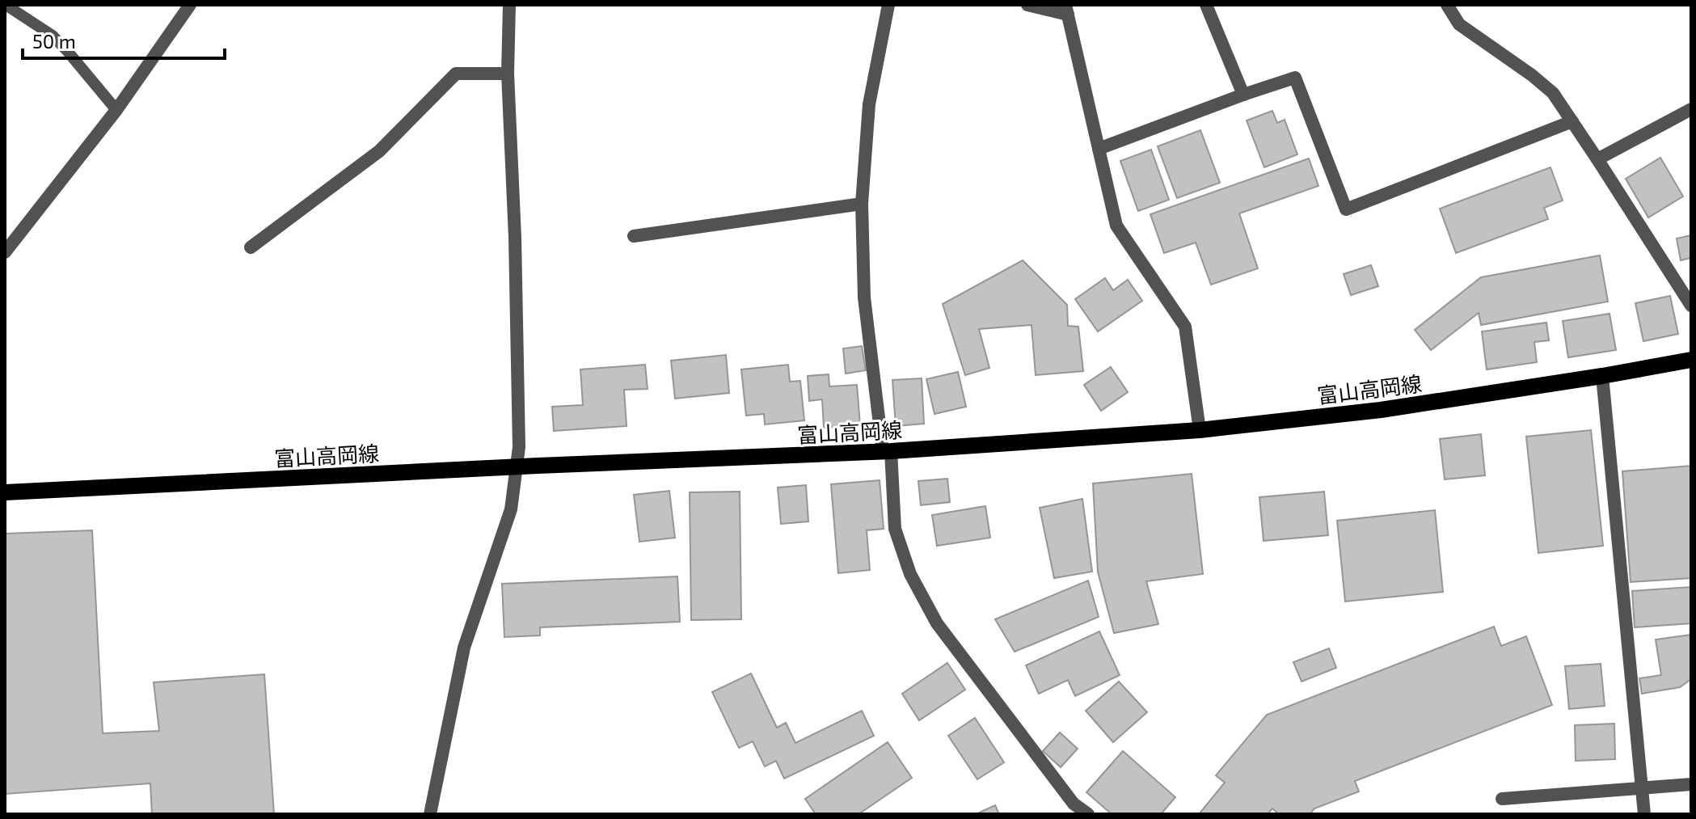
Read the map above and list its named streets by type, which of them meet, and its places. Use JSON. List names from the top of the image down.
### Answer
{
  "streets": {
    "main road": ["富山高岡線"]
  },
  "scale_bar": "50 m"
}
